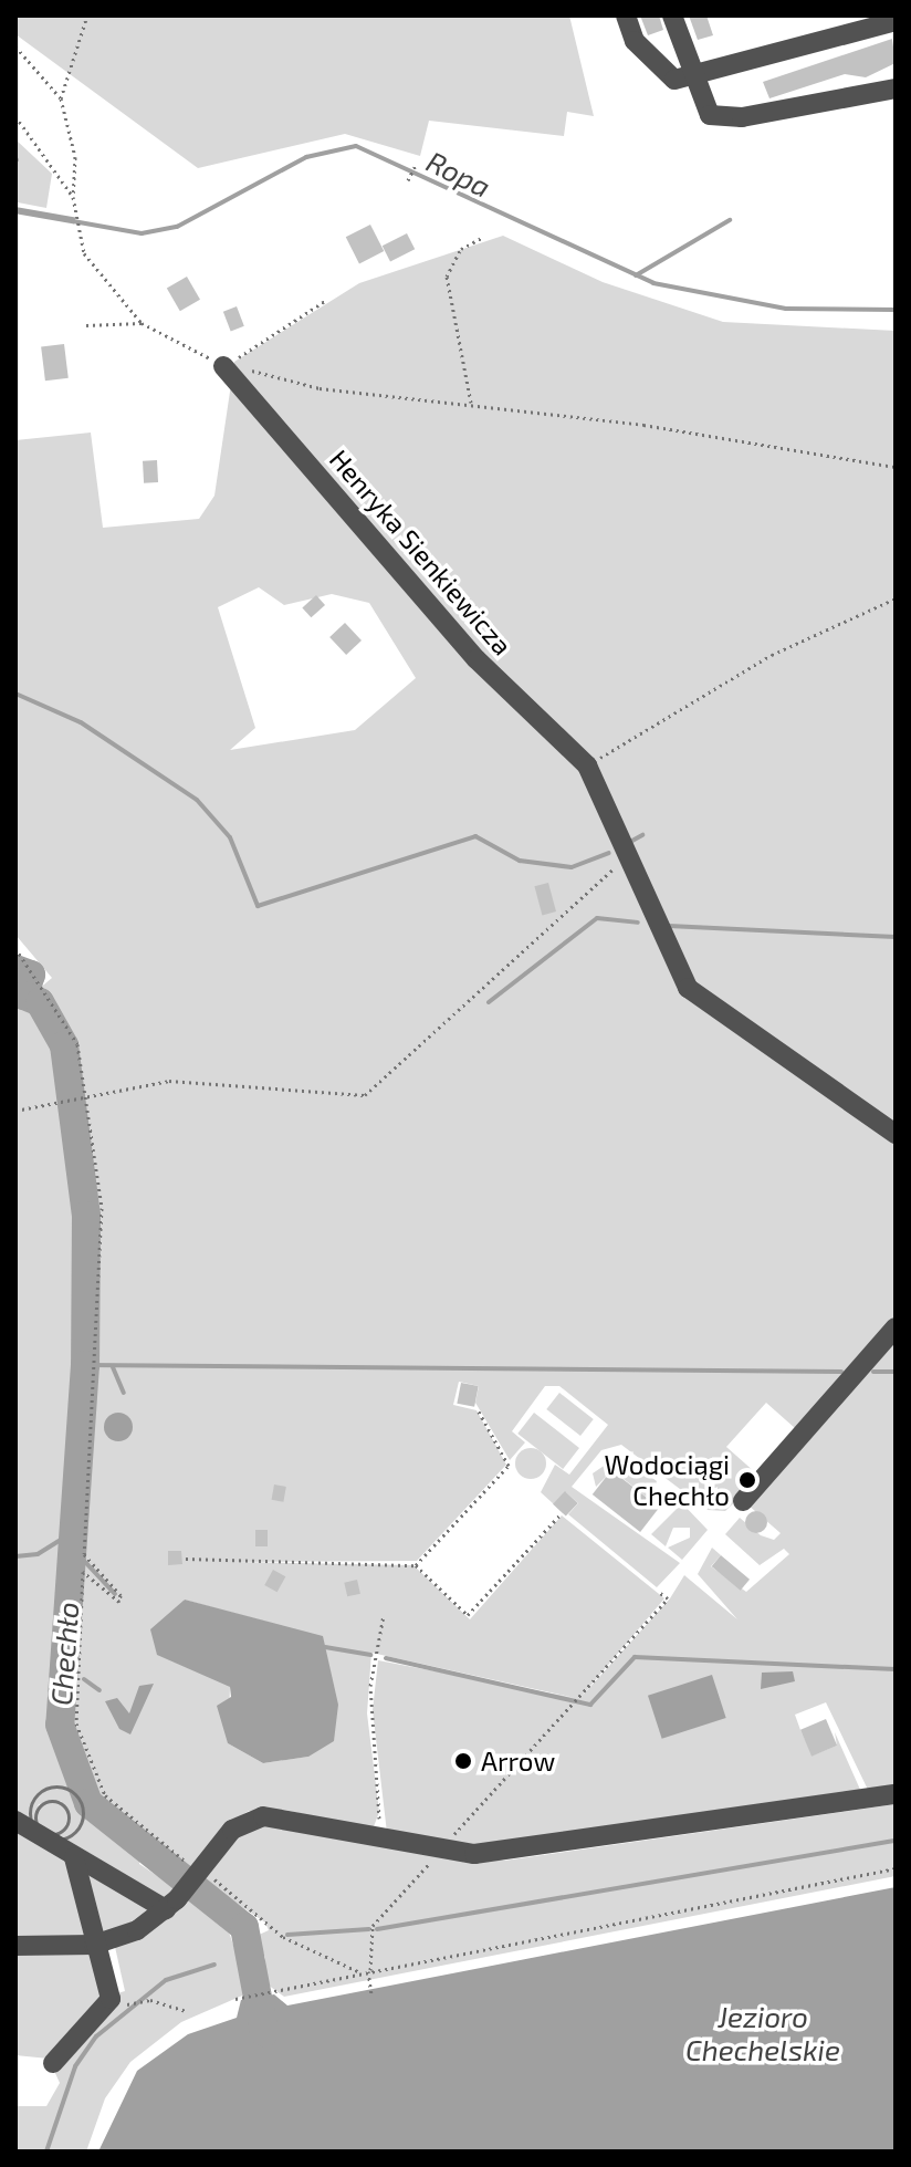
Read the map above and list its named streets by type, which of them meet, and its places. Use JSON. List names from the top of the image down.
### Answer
{
  "streets": {
    "street": ["Henryka Sienkiewicza"]
  },
  "water": ["Ropa", "Chechło", "Jezioro Chechelskie"],
  "places": ["Wodociągi Chechło", "Arrow"]
}
